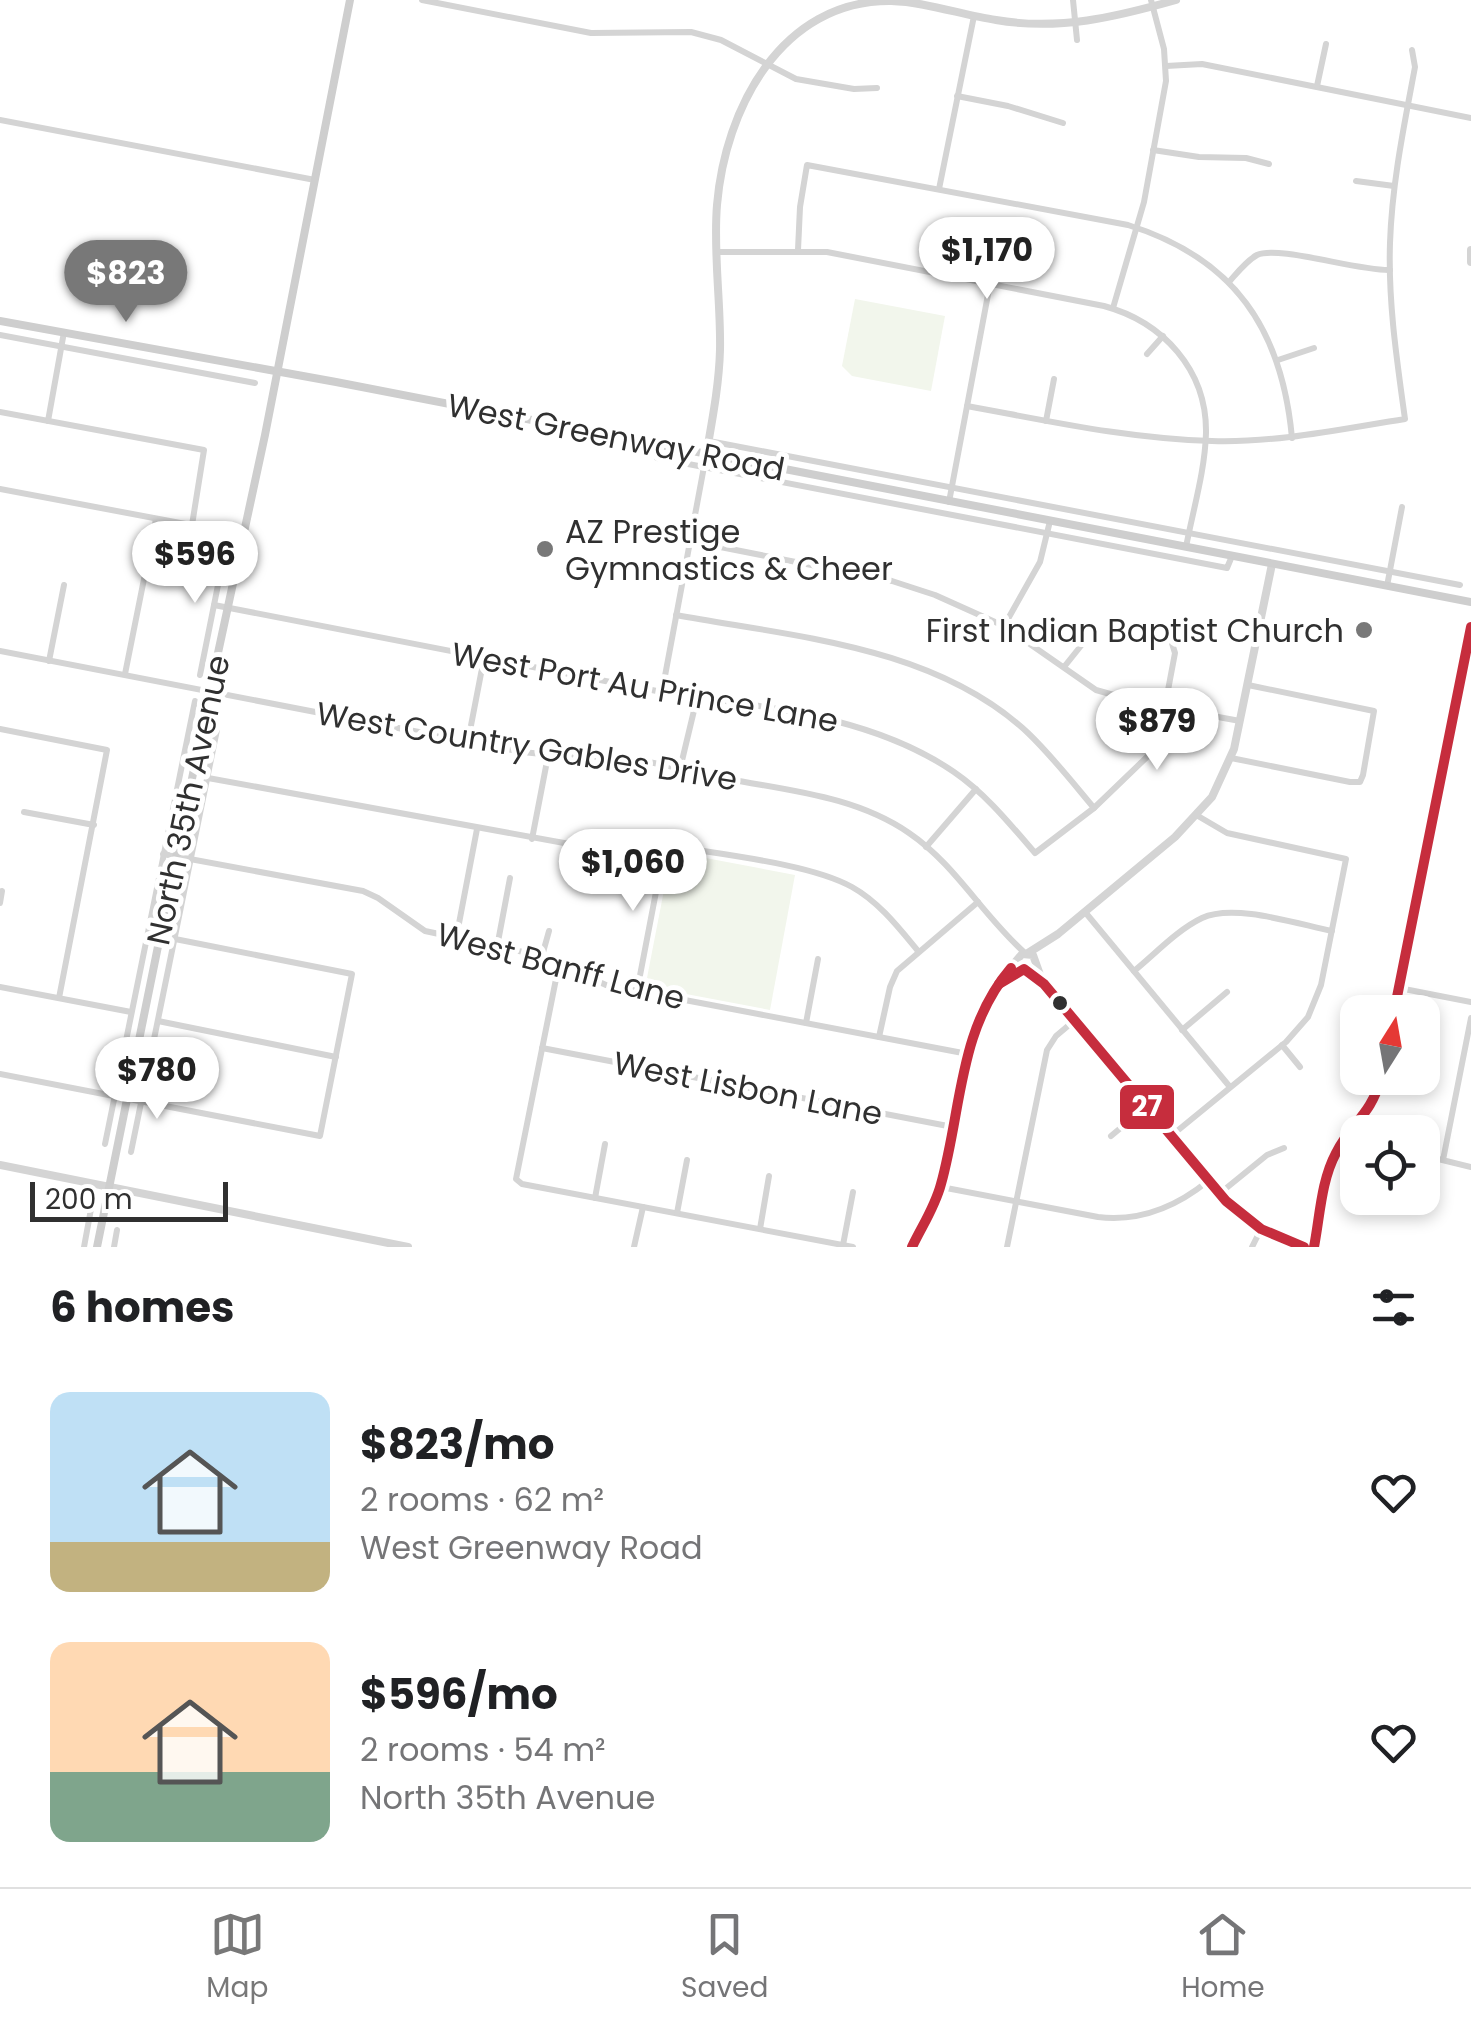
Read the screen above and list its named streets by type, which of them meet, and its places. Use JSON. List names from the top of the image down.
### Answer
{
  "streets": {
    "main road": ["West Greenway Road", "North 35th Avenue"],
    "street": [
      "West Port Au Prince Lane",
      "West Country Gables Drive",
      "West Banff Lane",
      "West Lisbon Lane"
    ]
  },
  "crossings": [
    ["West Greenway Road", "North 35th Avenue"],
    ["West Port Au Prince Lane", "North 35th Avenue"],
    ["West Country Gables Drive", "North 35th Avenue"],
    ["North 35th Avenue", "West Banff Lane"]
  ],
  "places": ["AZ Prestige Gymnastics & Cheer", "First Indian Baptist Church"],
  "lines": ["transit line 27"],
  "scale_bar": "200 m",
  "north": "top",
  "page": {
    "price": [
      "$1,170",
      "$823",
      "$596",
      "$879",
      "$1,060",
      "$780"
    ],
    "scale": "200 m",
    "heading": "6 homes",
    "list": [
      {
        "name": "$823/mo",
        "note": "2 rooms · 62 m² · West Greenway Road"
      },
      {
        "name": "$596/mo",
        "note": "2 rooms · 54 m² · North 35th Avenue"
      }
    ],
    "tabs": ["Map", "Saved", "Home"]
  }
}
